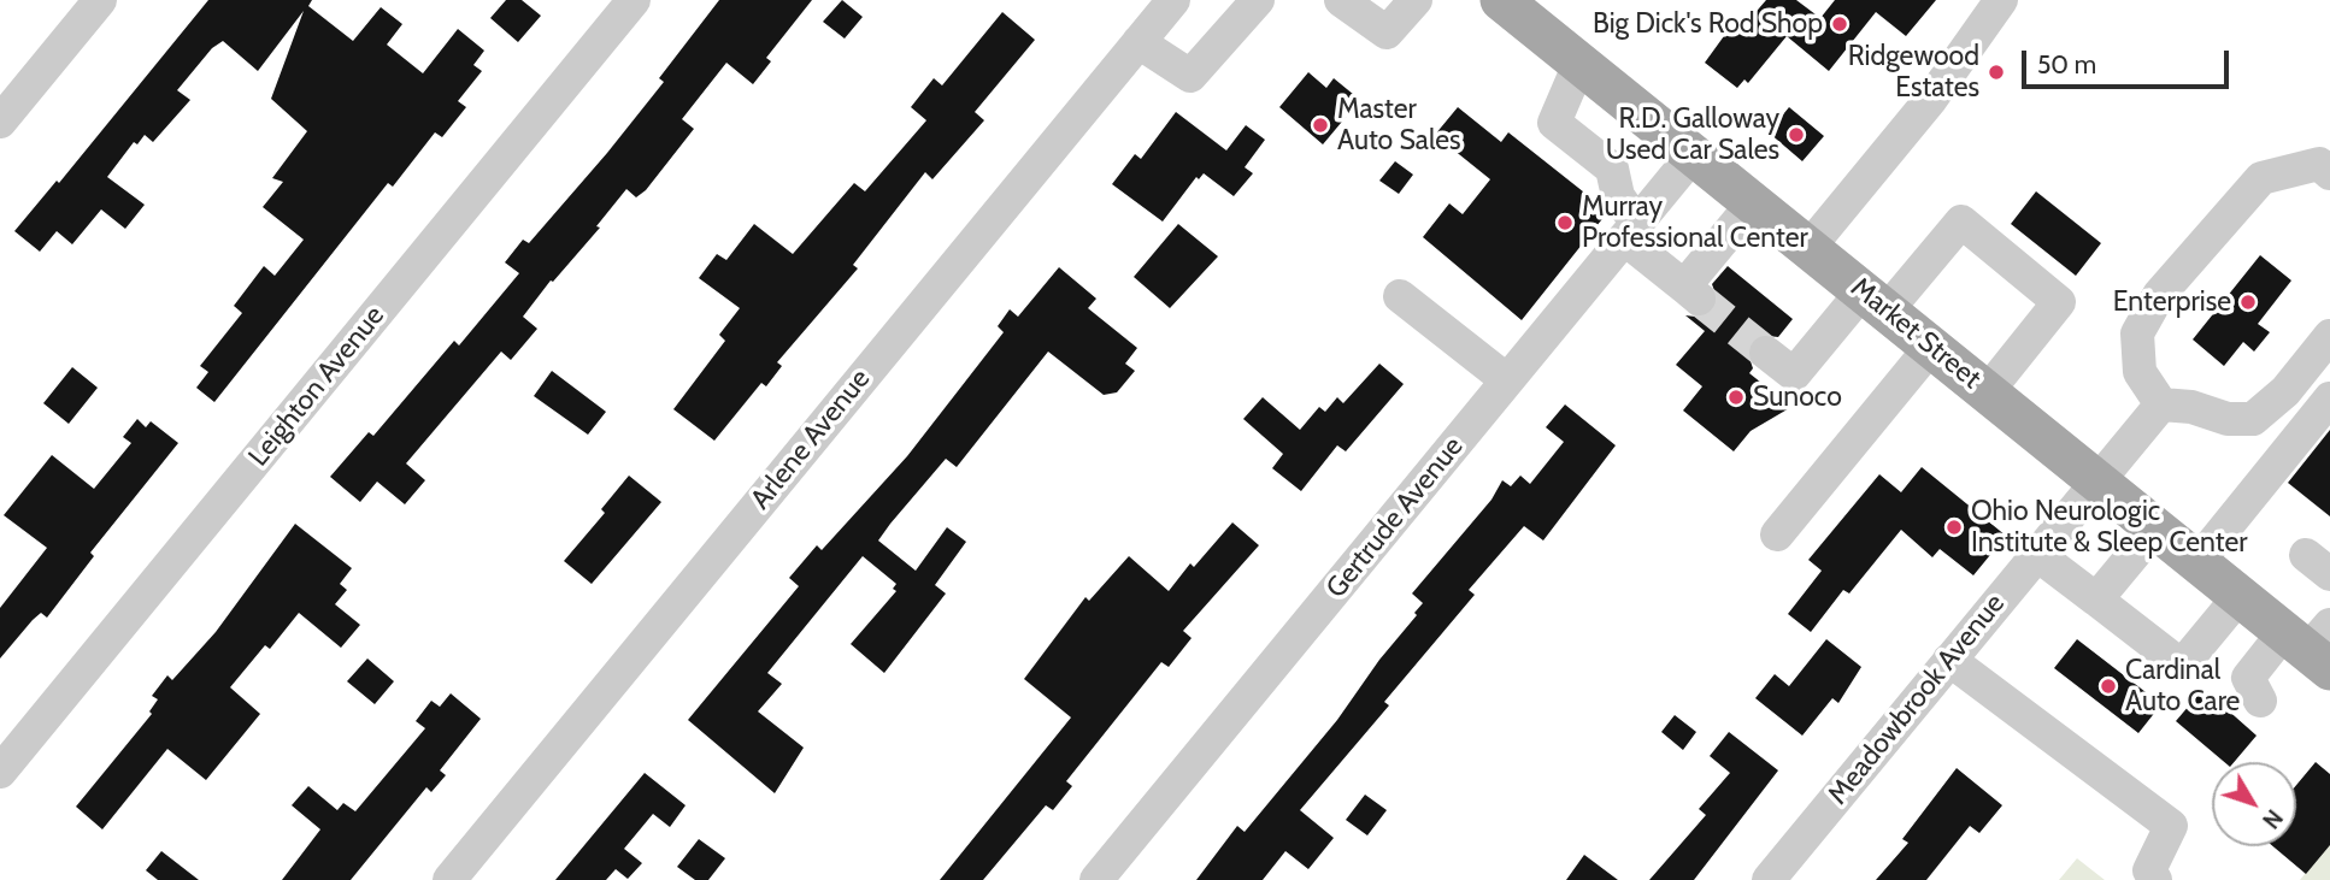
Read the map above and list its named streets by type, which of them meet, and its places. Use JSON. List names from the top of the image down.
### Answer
{
  "streets": {
    "main road": ["Market Street"],
    "street": [
      "Leighton Avenue",
      "Arlene Avenue",
      "Gertrude Avenue",
      "Meadowbrook Avenue"
    ]
  },
  "crossings": [
    ["Market Street", "Gertrude Avenue"],
    ["Market Street", "Meadowbrook Avenue"]
  ],
  "places": [
    "Big Dick's Rod Shop",
    "Ridgewood Estates",
    "Master Auto Sales",
    "R.D. Galloway Used Car Sales",
    "Murray Professional Center",
    "Enterprise",
    "Sunoco",
    "Ohio Neurologic Institute & Sleep Center",
    "Cardinal Auto Care"
  ],
  "scale_bar": "50 m",
  "north": "bottom right"
}
